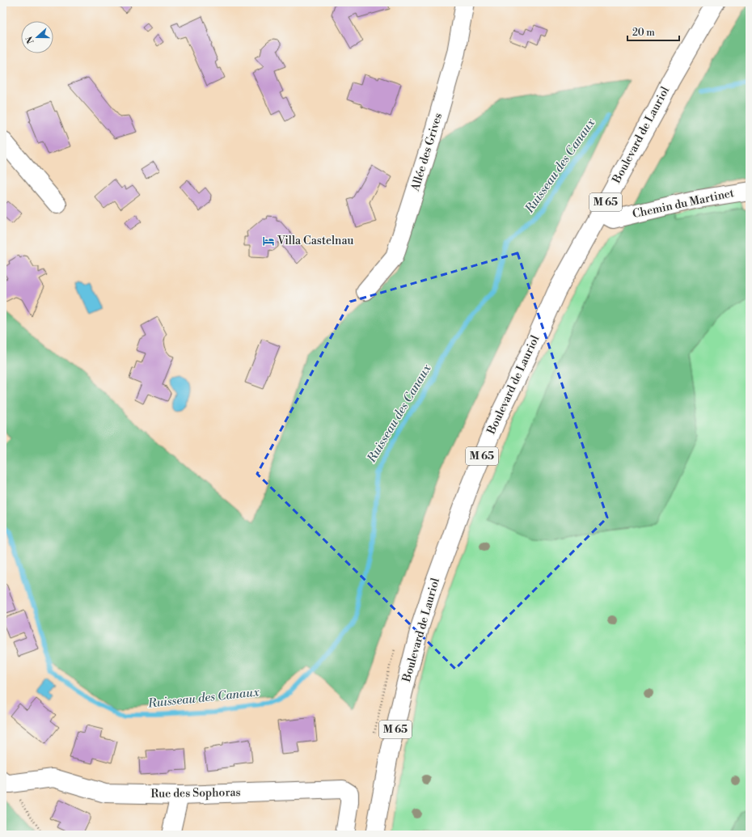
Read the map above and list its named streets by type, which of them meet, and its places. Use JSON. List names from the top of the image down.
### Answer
{
  "streets": {
    "street": [
      "Boulevard de Lauriol",
      "Allée des Grives",
      "M 65",
      "Chemin du Martinet",
      "Rue des Sophoras"
    ]
  },
  "crossings": [
    ["Boulevard de Lauriol", "Chemin du Martinet"]
  ],
  "water": ["Ruisseau des Canaux"],
  "places": {
    "hotel": ["Villa Castelnau"]
  },
  "scale_bar": "20 m",
  "north": "left"
}
